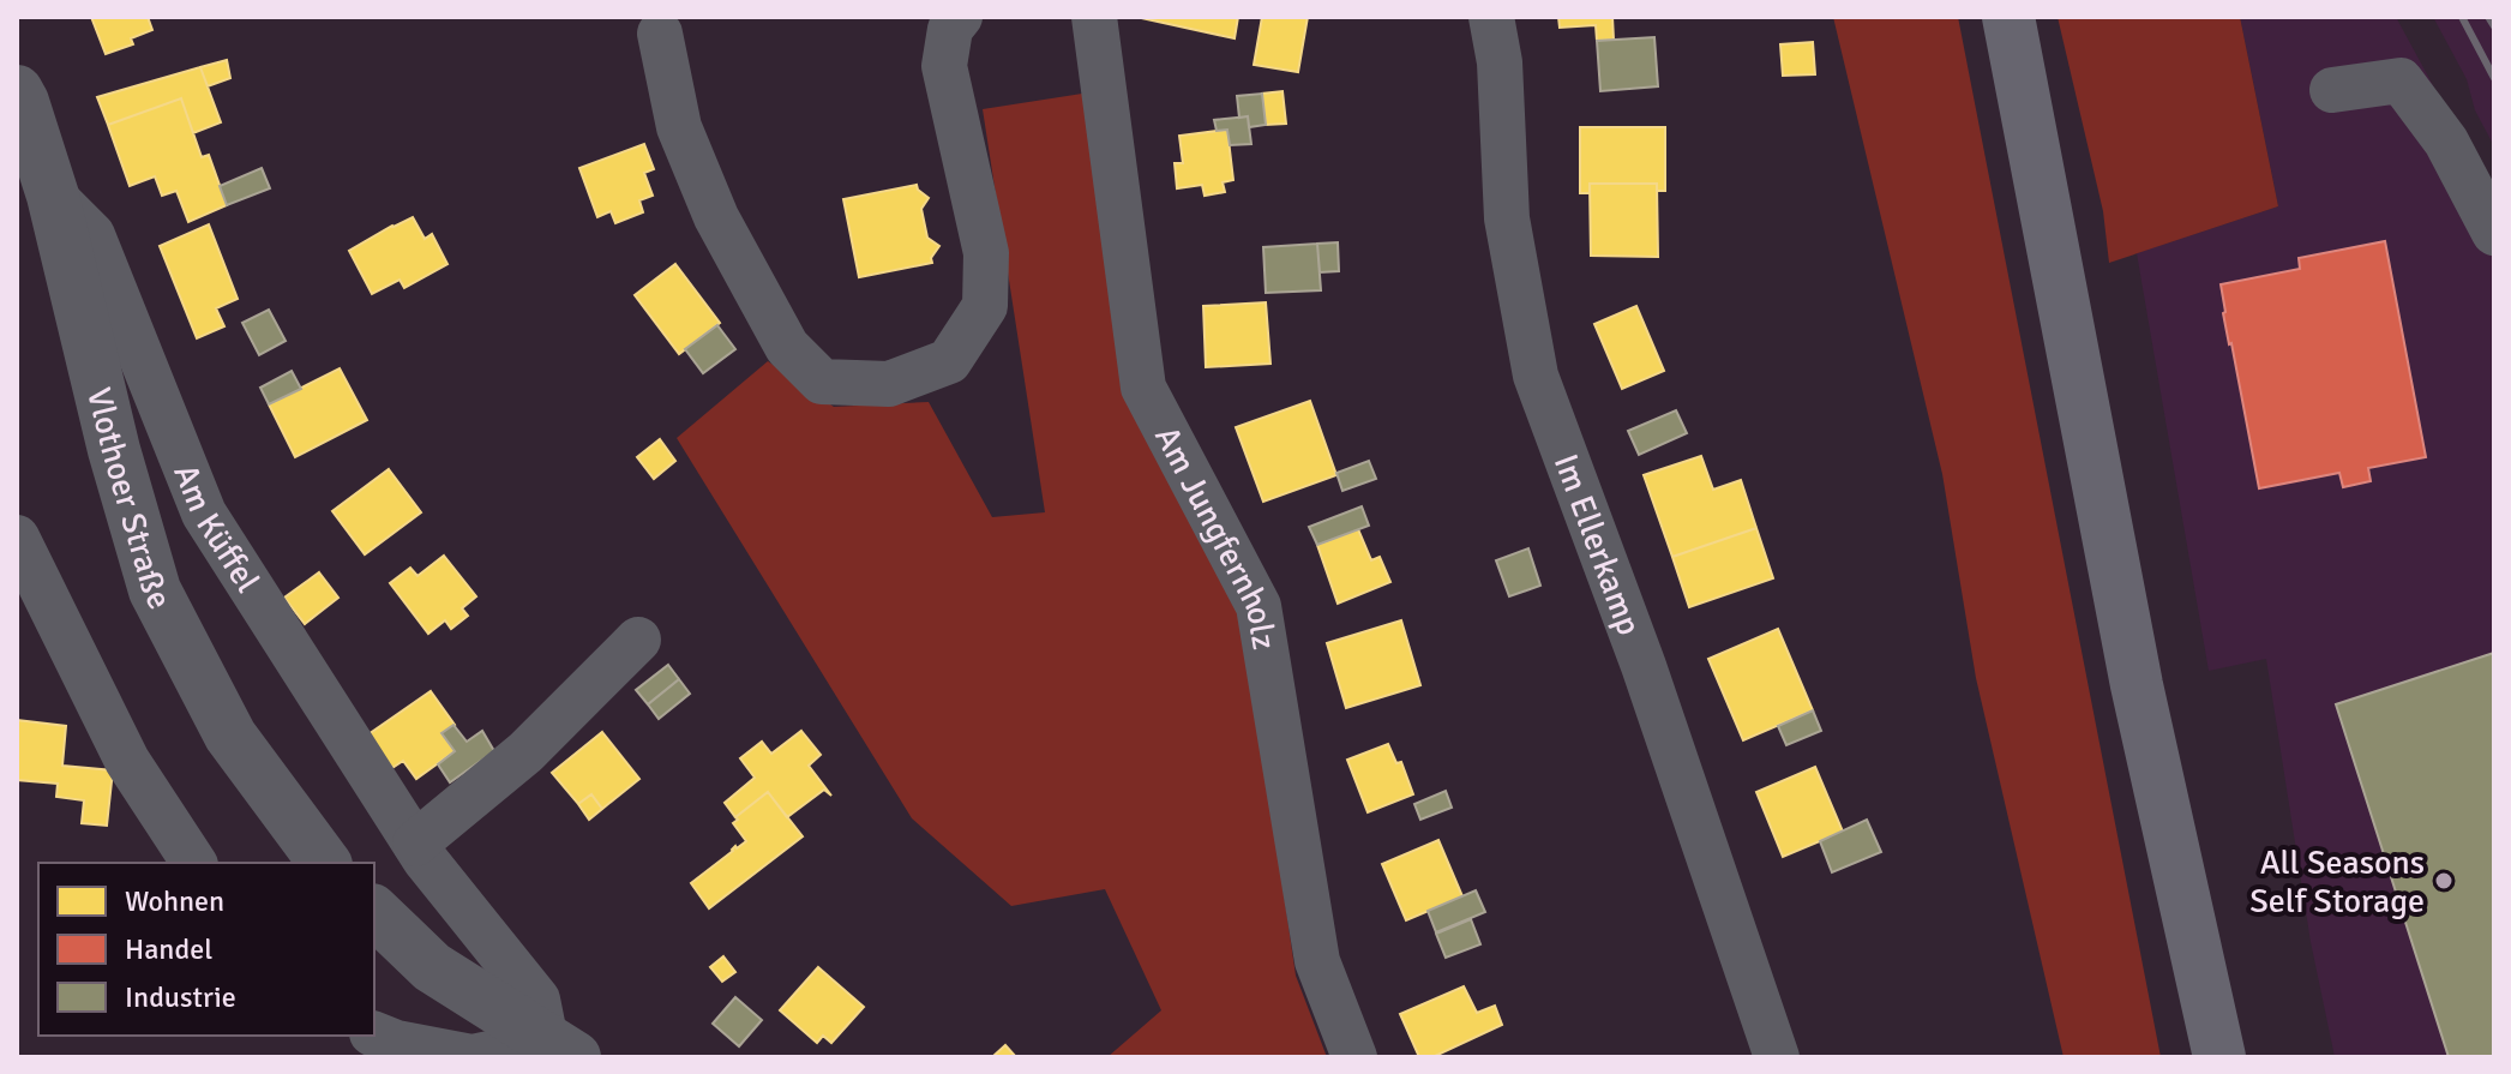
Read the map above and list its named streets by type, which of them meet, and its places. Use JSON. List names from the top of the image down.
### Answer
{
  "streets": {
    "street": [
      "Vlothoer Straße",
      "Am Küffel",
      "Am Jungfernholz",
      "Im Ellerkamp"
    ]
  },
  "crossings": [
    ["Vlothoer Straße", "Am Küffel"]
  ],
  "places": ["All Seasons Self Storage"],
  "legend": ["Wohnen", "Handel", "Industrie"]
}
